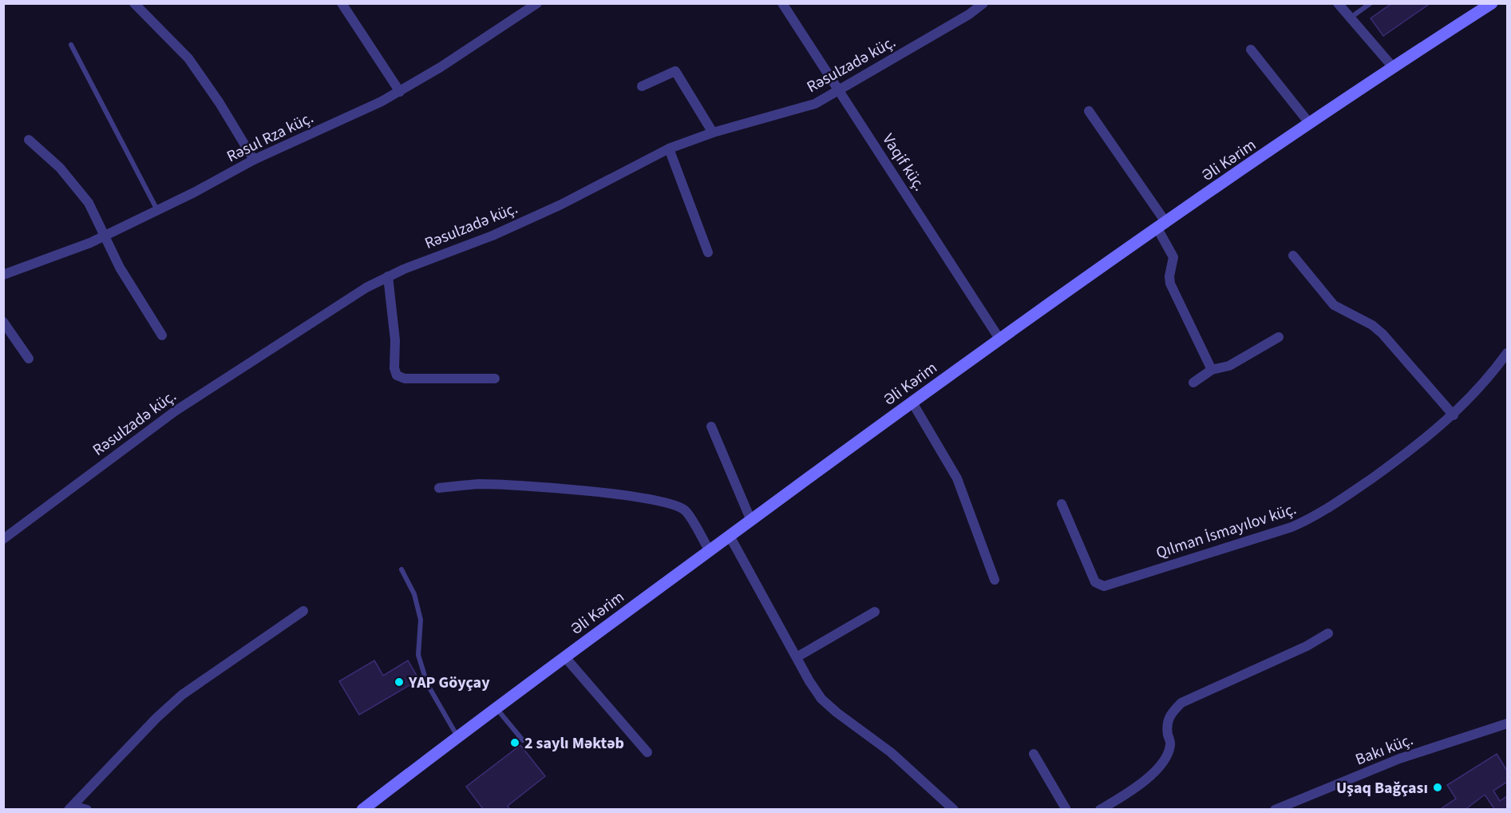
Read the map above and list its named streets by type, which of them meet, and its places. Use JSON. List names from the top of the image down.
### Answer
{
  "streets": {
    "main road": ["Əli Kərim"],
    "street": [
      "Rəsulzadə küç.",
      "Rəsul Rza küç.",
      "Vaqif küç.",
      "Qılman İsmayılov küç.",
      "Bakı küç."
    ]
  },
  "crossings": [
    ["Rəsulzadə küç.", "Vaqif küç."],
    ["Əli Kərim", "Vaqif küç."]
  ],
  "places": ["YAP Göyçay", "2 saylı Məktəb", "Uşaq Bağçası"]
}
